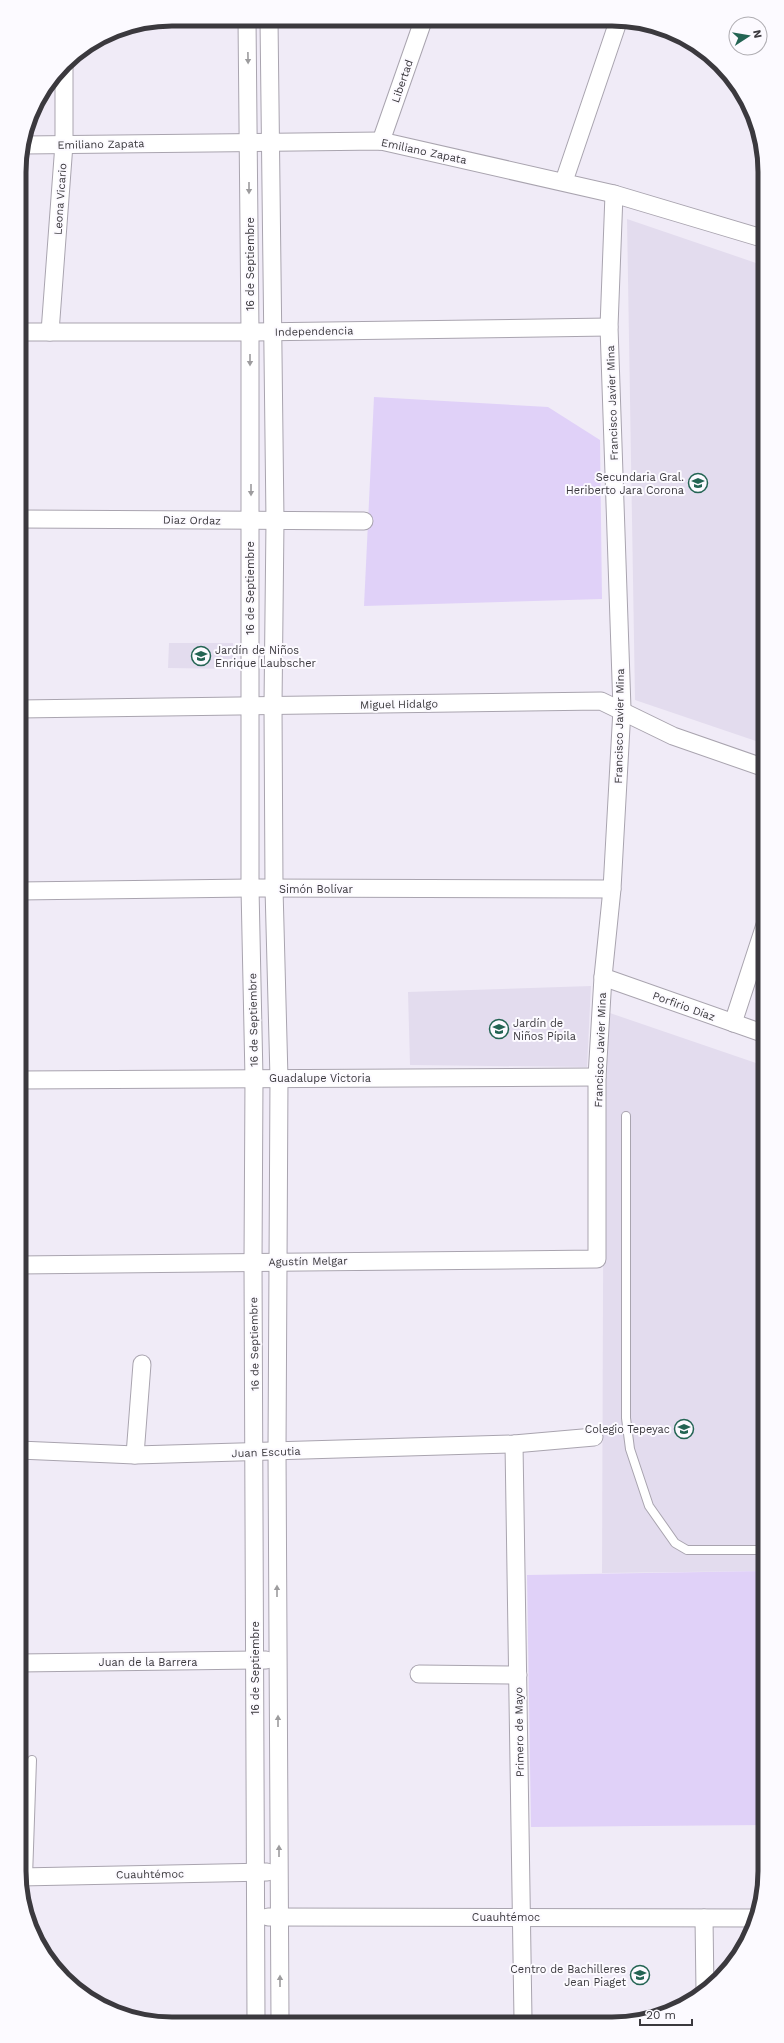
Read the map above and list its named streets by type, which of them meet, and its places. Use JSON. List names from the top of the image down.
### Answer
{
  "streets": {
    "street": [
      "Libertad",
      "Emiliano Zapata",
      "Leona Vicario",
      "16 de Septiembre",
      "Independencia",
      "Francisco Javier Mina",
      "Diaz Ordaz",
      "Miguel Hidalgo",
      "Simón Bolívar",
      "Porfirio Díaz",
      "Guadalupe Victoria",
      "Agustín Melgar",
      "Juan Escutia",
      "Juan de la Barrera",
      "Primero de Mayo",
      "Cuauhtémoc"
    ]
  },
  "crossings": [
    ["Libertad", "Emiliano Zapata"],
    ["Emiliano Zapata", "Leona Vicario"],
    ["Emiliano Zapata", "16 de Septiembre"],
    ["Emiliano Zapata", "Francisco Javier Mina"],
    ["Leona Vicario", "Independencia"],
    ["16 de Septiembre", "Independencia"],
    ["16 de Septiembre", "Diaz Ordaz"],
    ["16 de Septiembre", "Miguel Hidalgo"],
    ["16 de Septiembre", "Simón Bolívar"],
    ["16 de Septiembre", "Guadalupe Victoria"],
    ["16 de Septiembre", "Agustín Melgar"],
    ["16 de Septiembre", "Juan Escutia"],
    ["16 de Septiembre", "Juan de la Barrera"],
    ["16 de Septiembre", "Cuauhtémoc"],
    ["Independencia", "Francisco Javier Mina"],
    ["Francisco Javier Mina", "Miguel Hidalgo"],
    ["Francisco Javier Mina", "Simón Bolívar"],
    ["Francisco Javier Mina", "Porfirio Díaz"],
    ["Francisco Javier Mina", "Guadalupe Victoria"],
    ["Francisco Javier Mina", "Agustín Melgar"],
    ["Juan Escutia", "Primero de Mayo"],
    ["Primero de Mayo", "Cuauhtémoc"]
  ],
  "places": {
    "school or university": [
      "Secundaria Gral. Heriberto Jara Corona",
      "Jardín de Niños Enrique Laubscher",
      "Jardín de Niños Pípila",
      "Colegio Tepeyac",
      "Centro de Bachilleres Jean Piaget"
    ]
  },
  "scale_bar": "20 m",
  "north": "right"
}
